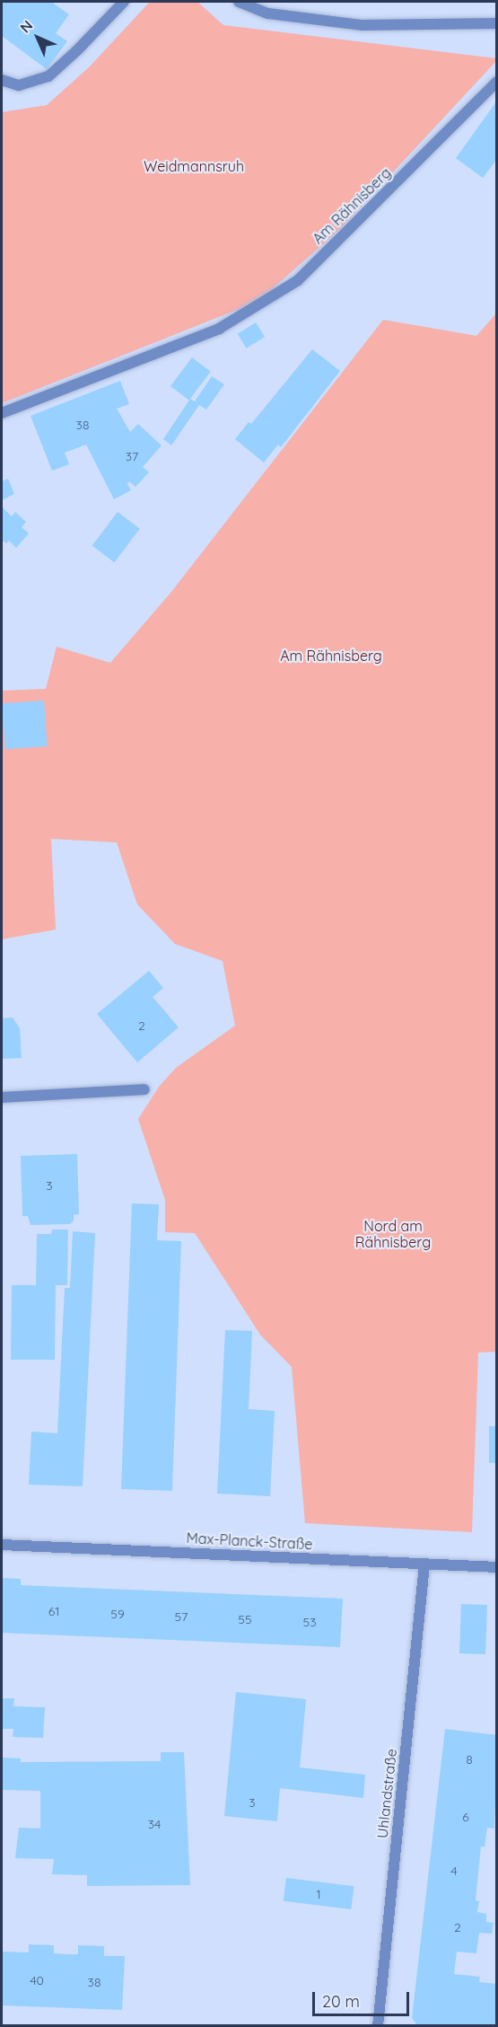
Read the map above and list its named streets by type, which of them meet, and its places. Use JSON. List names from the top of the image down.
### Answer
{
  "streets": {
    "street": ["Am Rähnisberg", "Max-Planck-Straße", "Uhlandstraße"]
  },
  "crossings": [
    ["Max-Planck-Straße", "Uhlandstraße"]
  ],
  "parks": ["Weidmannsruh", "Am Rähnisberg", "Nord am Rähnisberg"],
  "house_numbers": [
    "38",
    "37",
    "2",
    "3",
    "61",
    "59",
    "57",
    "55",
    "53",
    "8",
    "3",
    "6",
    "34",
    "4",
    "1",
    "2",
    "40",
    "38"
  ],
  "scale_bar": "20 m",
  "north": "top left"
}
